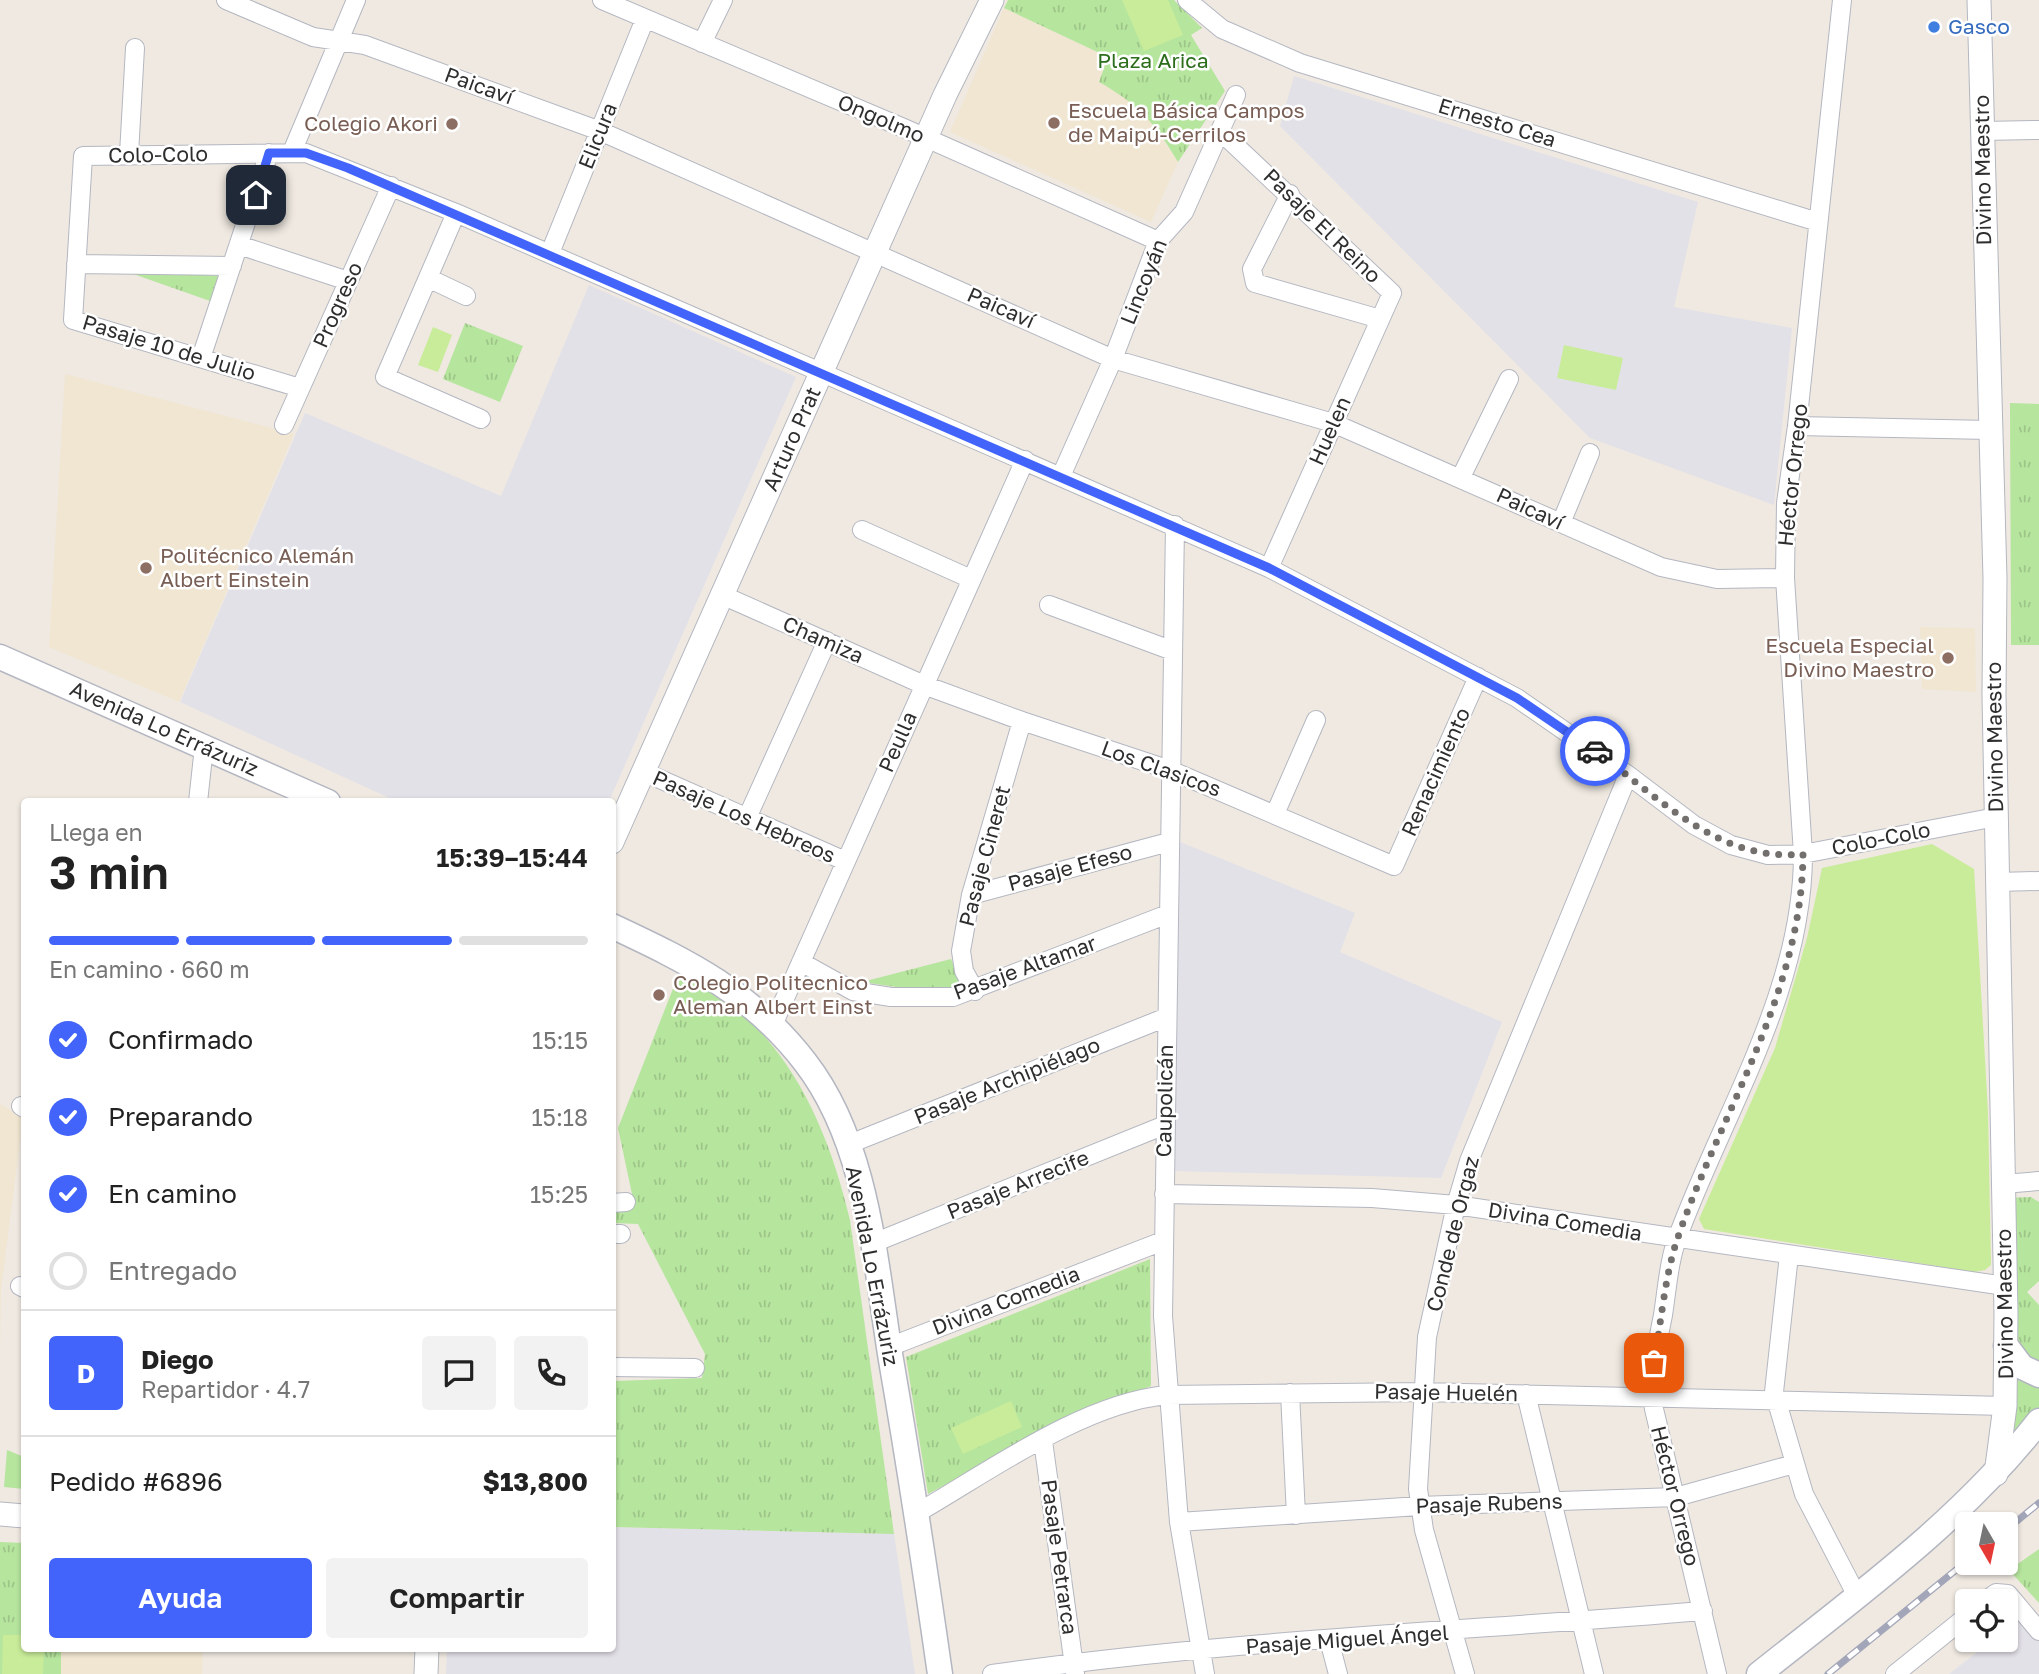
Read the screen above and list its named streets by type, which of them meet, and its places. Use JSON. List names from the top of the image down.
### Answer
{
  "streets": {
    "main road": ["Avenida Lo Errázuriz"],
    "street": [
      "Paicaví",
      "Ongolmo",
      "Ernesto Cea",
      "Elicura",
      "Colo-Colo",
      "Divino Maestro",
      "Pasaje El Reino",
      "Lincoyán",
      "Progreso",
      "Pasaje 10 de Julio",
      "Huelen",
      "Arturo Prat",
      "Héctor Orrego",
      "Chamiza",
      "Peulla",
      "Los Clasicos",
      "Renacimiento",
      "Pasaje Los Hebreos",
      "Pasaje Cineret",
      "Pasaje Efeso",
      "Pasaje Altamar",
      "Pasaje Archipiélago",
      "Caupolicán",
      "Pasaje Arrecife",
      "Divina Comedia",
      "Conde de Orgaz",
      "Pasaje Huelén",
      "Pasaje Rubens",
      "Pasaje Petrarca",
      "Pasaje Miguel Ángel"
    ]
  },
  "crossings": [
    ["Paicaví", "Elicura"],
    ["Paicaví", "Lincoyán"],
    ["Paicaví", "Huelen"],
    ["Paicaví", "Arturo Prat"],
    ["Paicaví", "Héctor Orrego"],
    ["Ongolmo", "Elicura"],
    ["Ongolmo", "Lincoyán"],
    ["Ongolmo", "Arturo Prat"],
    ["Ernesto Cea", "Héctor Orrego"],
    ["Elicura", "Colo-Colo"],
    ["Colo-Colo", "Divino Maestro"],
    ["Colo-Colo", "Lincoyán"],
    ["Colo-Colo", "Progreso"],
    ["Colo-Colo", "Pasaje 10 de Julio"],
    ["Colo-Colo", "Huelen"],
    ["Colo-Colo", "Arturo Prat"],
    ["Colo-Colo", "Héctor Orrego"],
    ["Colo-Colo", "Peulla"],
    ["Colo-Colo", "Renacimiento"],
    ["Colo-Colo", "Caupolicán"],
    ["Colo-Colo", "Conde de Orgaz"],
    ["Divino Maestro", "Divina Comedia"],
    ["Divino Maestro", "Pasaje Huelén"],
    ["Pasaje El Reino", "Lincoyán"],
    ["Pasaje El Reino", "Huelen"],
    ["Progreso", "Pasaje 10 de Julio"],
    ["Arturo Prat", "Chamiza"],
    ["Arturo Prat", "Pasaje Los Hebreos"],
    ["Héctor Orrego", "Divina Comedia"],
    ["Héctor Orrego", "Pasaje Huelén"],
    ["Héctor Orrego", "Pasaje Rubens"],
    ["Héctor Orrego", "Pasaje Miguel Ángel"],
    ["Chamiza", "Peulla"],
    ["Chamiza", "Los Clasicos"],
    ["Avenida Lo Errázuriz", "Peulla"],
    ["Avenida Lo Errázuriz", "Pasaje Archipiélago"],
    ["Avenida Lo Errázuriz", "Pasaje Arrecife"],
    ["Avenida Lo Errázuriz", "Divina Comedia"],
    ["Avenida Lo Errázuriz", "Pasaje Huelén"],
    ["Peulla", "Los Clasicos"],
    ["Peulla", "Pasaje Los Hebreos"],
    ["Peulla", "Pasaje Altamar"],
    ["Los Clasicos", "Renacimiento"],
    ["Los Clasicos", "Pasaje Cineret"],
    ["Los Clasicos", "Caupolicán"],
    ["Pasaje Cineret", "Pasaje Efeso"],
    ["Pasaje Cineret", "Pasaje Altamar"],
    ["Pasaje Efeso", "Caupolicán"],
    ["Pasaje Altamar", "Caupolicán"],
    ["Pasaje Archipiélago", "Caupolicán"],
    ["Caupolicán", "Pasaje Arrecife"],
    ["Caupolicán", "Divina Comedia"],
    ["Caupolicán", "Pasaje Huelén"],
    ["Caupolicán", "Pasaje Rubens"],
    ["Caupolicán", "Pasaje Miguel Ángel"],
    ["Divina Comedia", "Conde de Orgaz"],
    ["Conde de Orgaz", "Pasaje Huelén"],
    ["Conde de Orgaz", "Pasaje Rubens"],
    ["Conde de Orgaz", "Pasaje Miguel Ángel"],
    ["Pasaje Huelén", "Pasaje Petrarca"],
    ["Pasaje Petrarca", "Pasaje Miguel Ángel"]
  ],
  "parks": ["Plaza Arica"],
  "places": [
    "Gasco",
    "Escuela Básica Campos de Maipú-Cerrilos",
    "Colegio Akori",
    "Politécnico Alemán Albert Einstein",
    "Escuela Especial Divino Maestro",
    "Colegio Politecnico Aleman Albert Einst"
  ],
  "north": "bottom",
  "page": {
    "heading": ["3 min", "Llega en", "15:39–15:44"],
    "panel": [
      "Diego",
      "Repartidor · 4.7",
      "Pedido #6896",
      "$13,800"
    ],
    "bar": "En camino · 660 m",
    "list": [
      ["Confirmado", "15:15"],
      ["Preparando", "15:18"],
      ["En camino", "15:25"],
      "Entregado"
    ],
    "round": "D",
    "buttons": ["Ayuda", "Compartir"]
  }
}
